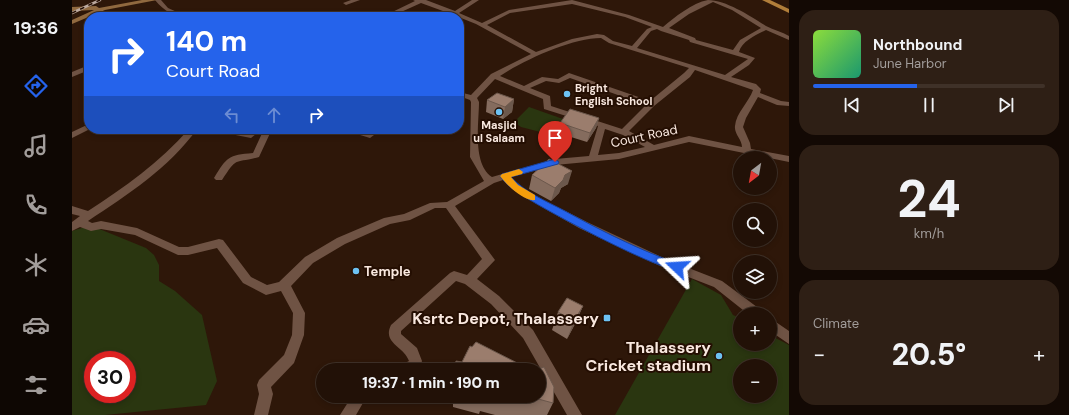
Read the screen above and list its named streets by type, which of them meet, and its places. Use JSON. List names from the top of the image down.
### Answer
{
  "streets": {
    "street": ["Court Road"]
  },
  "places": {
    "other": [
      "Bright English School",
      "Masjid ul Salaam",
      "Temple",
      "Thalassery Cricket stadium"
    ],
    "transit": ["Ksrtc Depot, Thalassery"]
  },
  "north": "bottom left",
  "page": {
    "tabs": "19:36",
    "turn": ["140 m", "Court Road"],
    "song": ["Northbound", "June Harbor"],
    "tile": [
      ["24", "km/h"],
      "Climate"
    ],
    "map_buttons": ["+", "−"],
    "heat": ["−", "20.5°", "+"],
    "limit": "30",
    "trip": "19:37 · 1 min · 190 m"
  }
}
